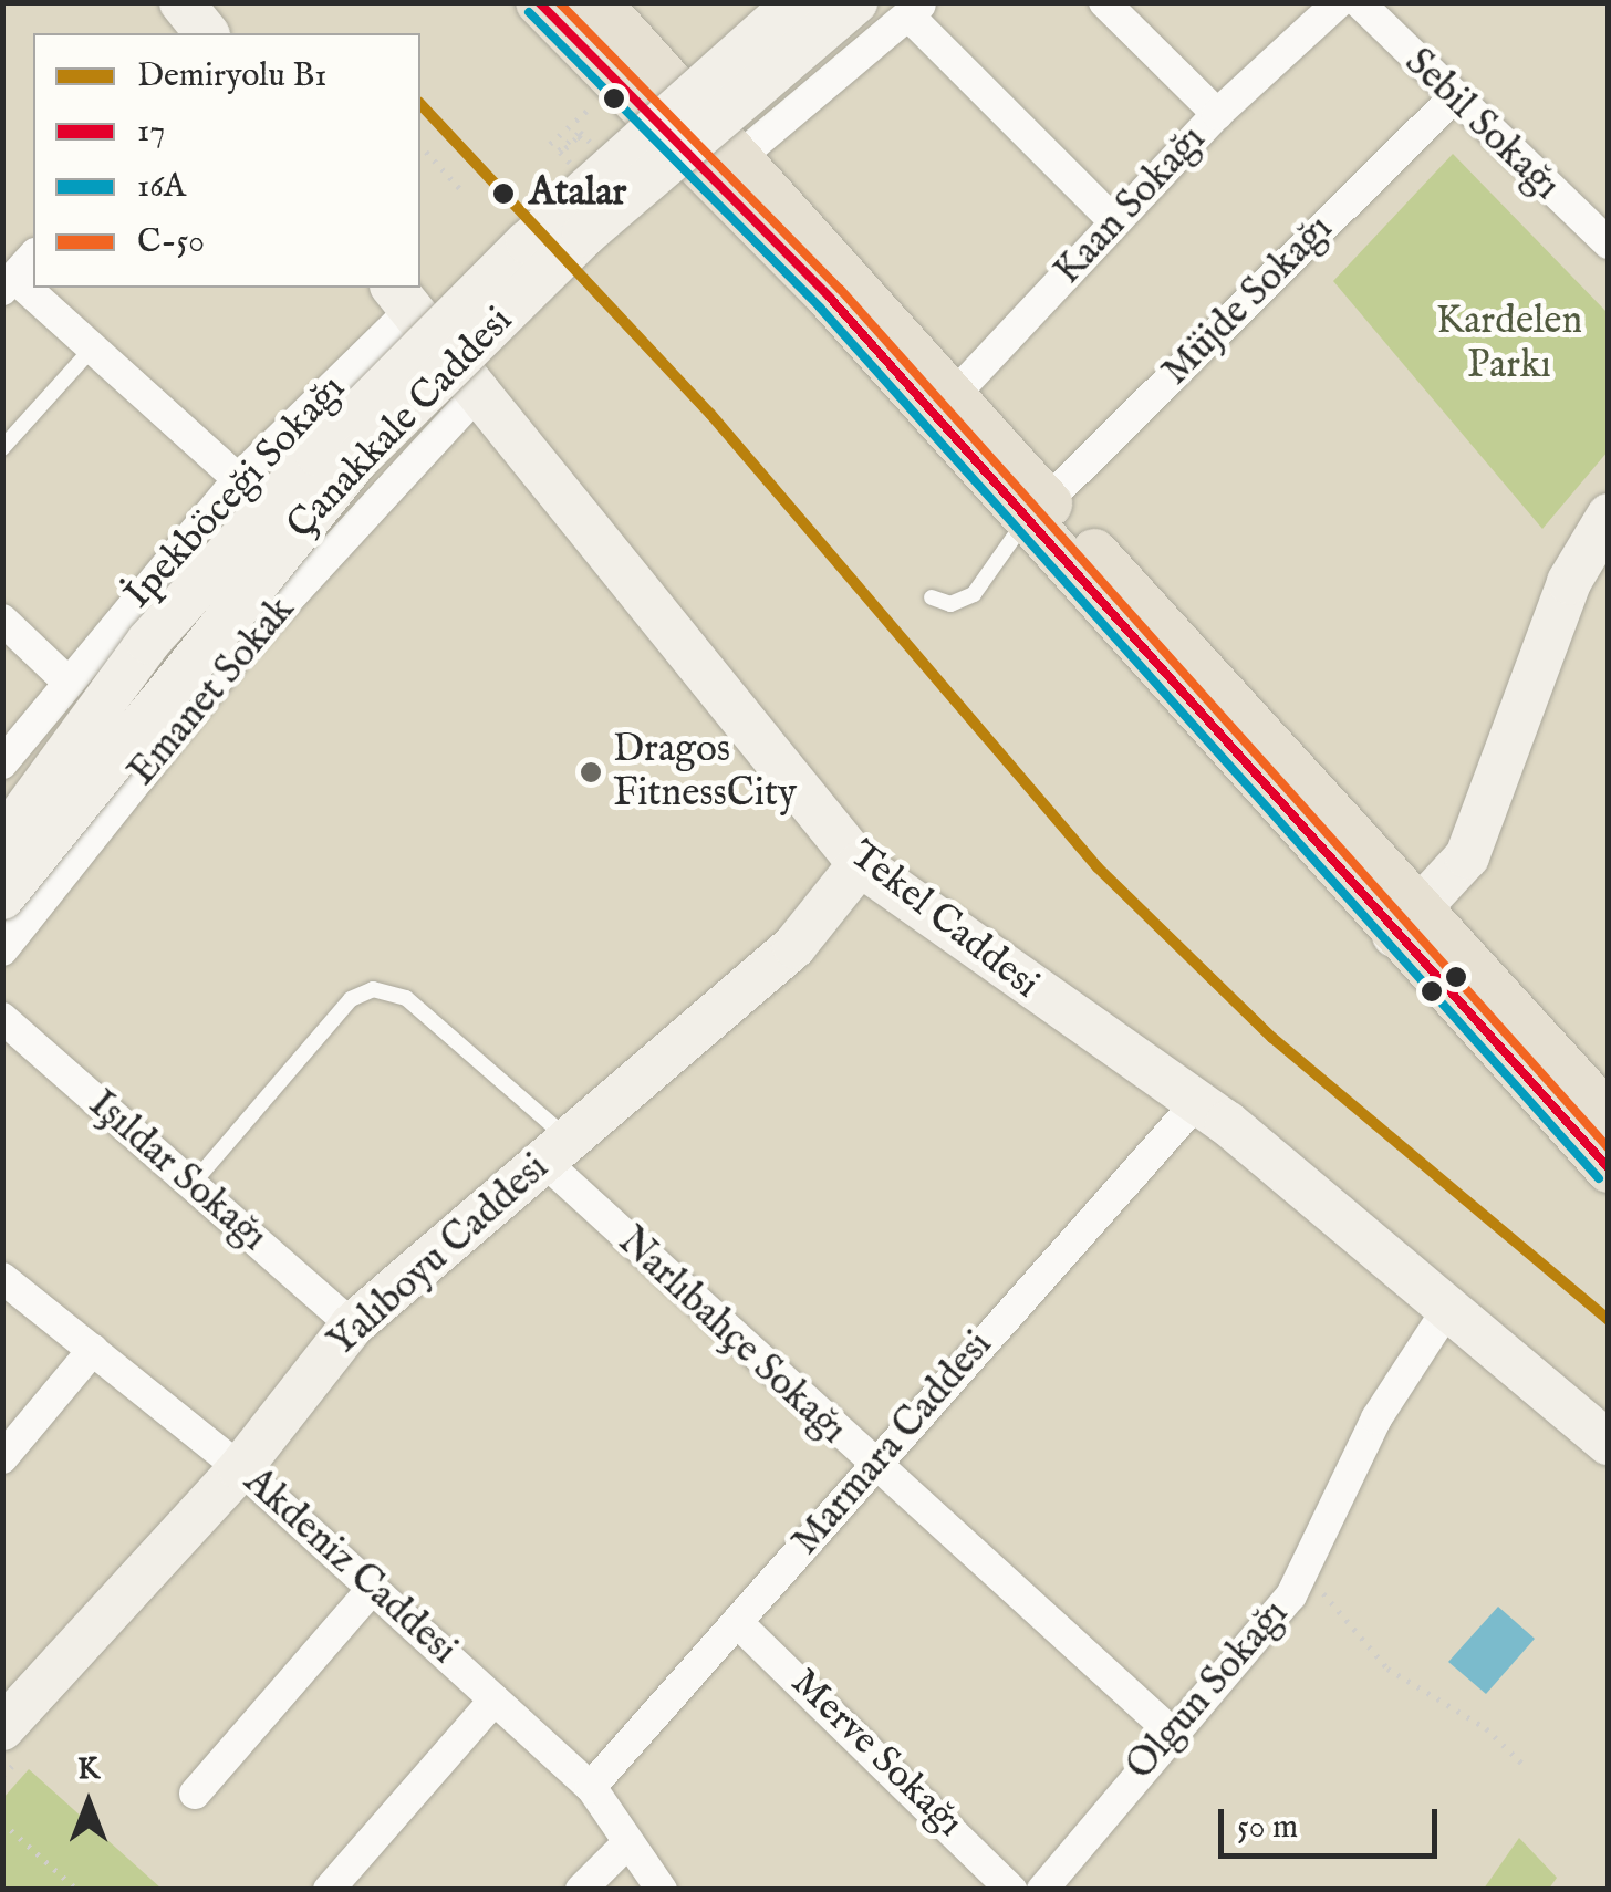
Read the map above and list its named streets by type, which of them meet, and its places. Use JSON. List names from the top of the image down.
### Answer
{
  "streets": {
    "street": [
      "Sebil Sokağı",
      "Kaan Sokağı",
      "Müjde Sokağı",
      "Çanakkale Caddesi",
      "İpekböceği Sokağı",
      "Emanet Sokak",
      "Tekel Caddesi",
      "Işıldar Sokağı",
      "Yalıboyu Caddesi",
      "Narlıbahçe Sokağı",
      "Marmara Caddesi",
      "Akdeniz Caddesi",
      "Olgun Sokağı",
      "Merve Sokağı"
    ]
  },
  "crossings": [
    ["Sebil Sokağı", "Müjde Sokağı"],
    ["İpekböceği Sokağı", "Tekel Caddesi"],
    ["Emanet Sokak", "Tekel Caddesi"],
    ["Tekel Caddesi", "Yalıboyu Caddesi"],
    ["Tekel Caddesi", "Marmara Caddesi"],
    ["Tekel Caddesi", "Olgun Sokağı"],
    ["Işıldar Sokağı", "Yalıboyu Caddesi"],
    ["Yalıboyu Caddesi", "Narlıbahçe Sokağı"],
    ["Yalıboyu Caddesi", "Akdeniz Caddesi"],
    ["Narlıbahçe Sokağı", "Marmara Caddesi"],
    ["Narlıbahçe Sokağı", "Olgun Sokağı"],
    ["Marmara Caddesi", "Akdeniz Caddesi"],
    ["Marmara Caddesi", "Merve Sokağı"]
  ],
  "parks": ["Kardelen Parkı"],
  "places": ["Atalar", "Dragos FitnessCity"],
  "lines": [
    "transit line 17",
    "transit line C-50",
    "transit line 16A",
    "rail line B1"
  ],
  "legend": [
    "Demiryolu B1",
    "17",
    "16A",
    "C-50"
  ],
  "scale_bar": "50 m",
  "north": "top"
}
